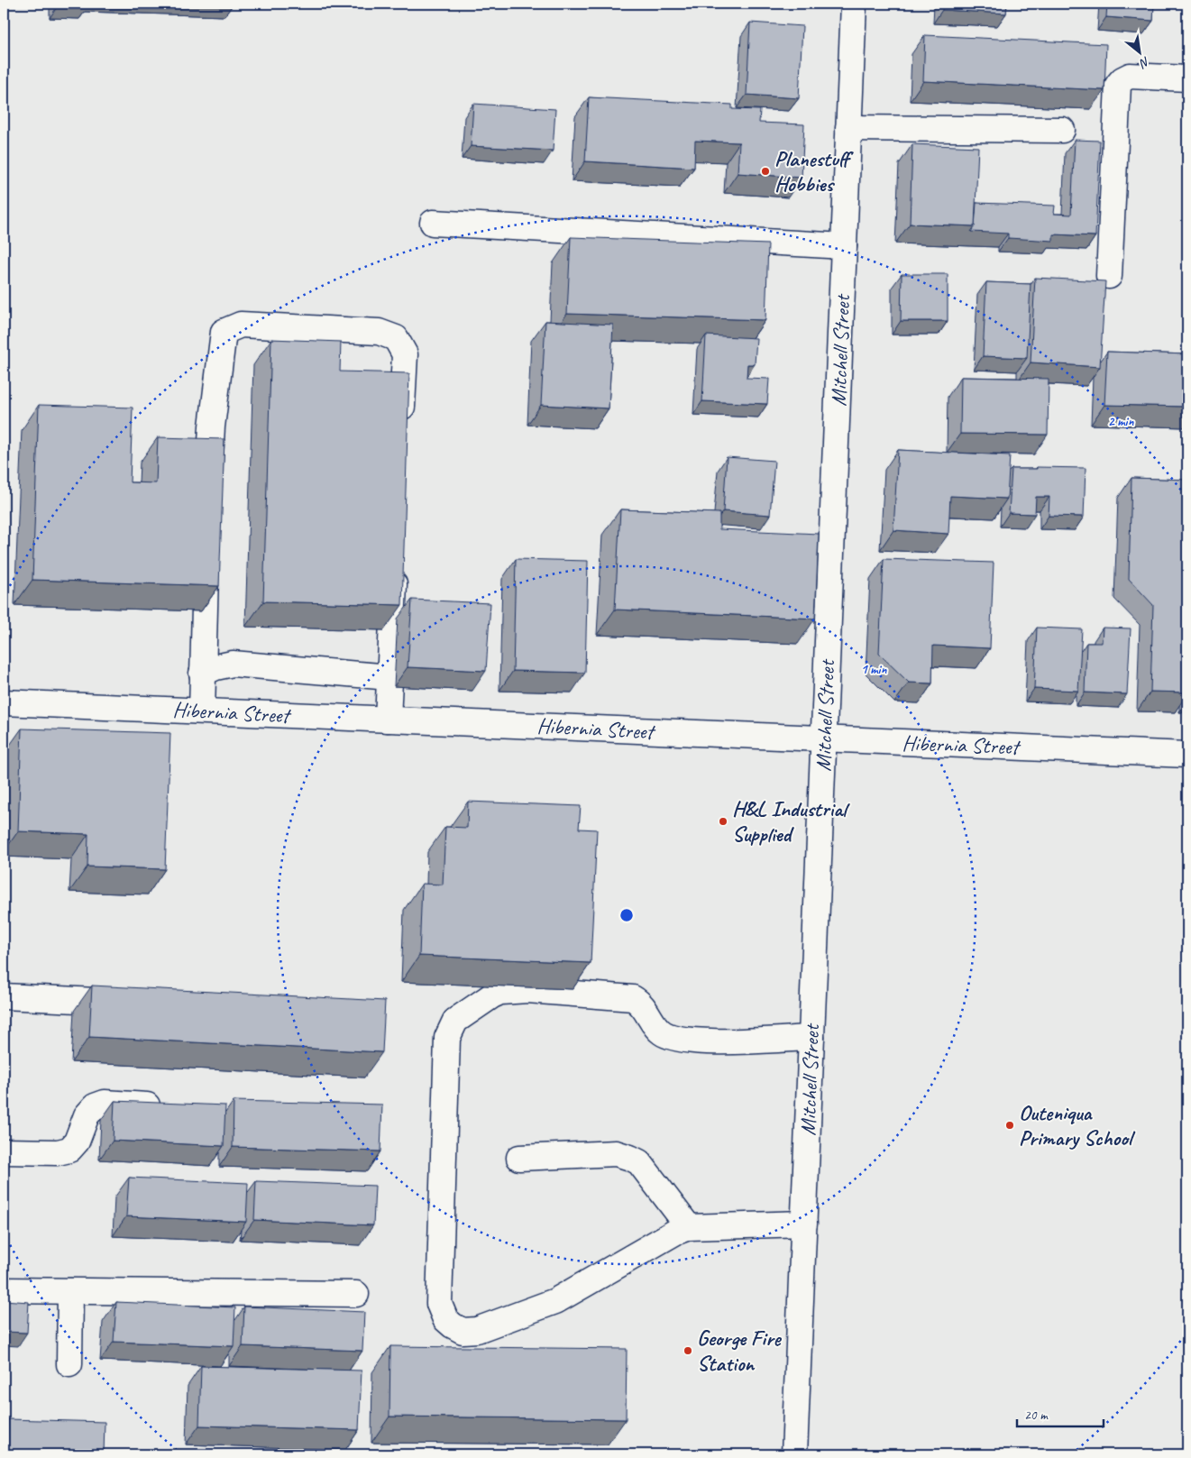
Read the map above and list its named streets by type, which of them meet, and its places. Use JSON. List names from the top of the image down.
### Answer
{
  "streets": {
    "street": ["Mitchell Street", "Hibernia Street"]
  },
  "crossings": [
    ["Mitchell Street", "Hibernia Street"]
  ],
  "places": [
    "Planestuff Hobbies",
    "H&L Industrial Supplied",
    "Outeniqua Primary School",
    "George Fire Station"
  ],
  "scale_bar": "20 m",
  "north": "bottom right",
  "rings": ["2 min", "1 min"]
}
